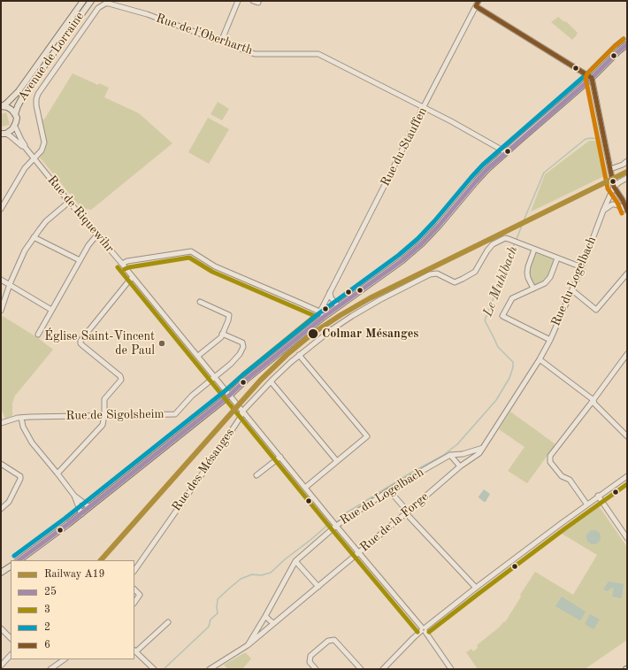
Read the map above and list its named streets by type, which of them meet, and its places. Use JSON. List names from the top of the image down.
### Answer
{
  "streets": {
    "main road": ["Avenue de Lorraine"],
    "street": [
      "Rue de l'Oberharth",
      "Rue du Stauffen",
      "Rue de Riquewihr",
      "Rue du Logelbach",
      "Rue de Sigolsheim",
      "Rue des Mésanges",
      "Rue de la Forge"
    ]
  },
  "crossings": [
    ["Rue de l'Oberharth", "Rue du Stauffen"],
    ["Rue de l'Oberharth", "Rue de Riquewihr"],
    ["Avenue de Lorraine", "Rue de Riquewihr"],
    ["Rue de Riquewihr", "Rue du Logelbach"],
    ["Rue de Riquewihr", "Rue de Sigolsheim"],
    ["Rue de Riquewihr", "Rue des Mésanges"],
    ["Rue de Riquewihr", "Rue de la Forge"],
    ["Rue du Logelbach", "Rue de la Forge"]
  ],
  "water": ["Le Muhlbach"],
  "places": ["Colmar Mésanges", "Église Saint-Vincent de Paul"],
  "lines": [
    "transit line 6",
    "transit line 2",
    "transit line 25",
    "rail line A19",
    "transit line 3"
  ],
  "legend": [
    "Railway A19",
    "25",
    "3",
    "2",
    "6"
  ]
}
